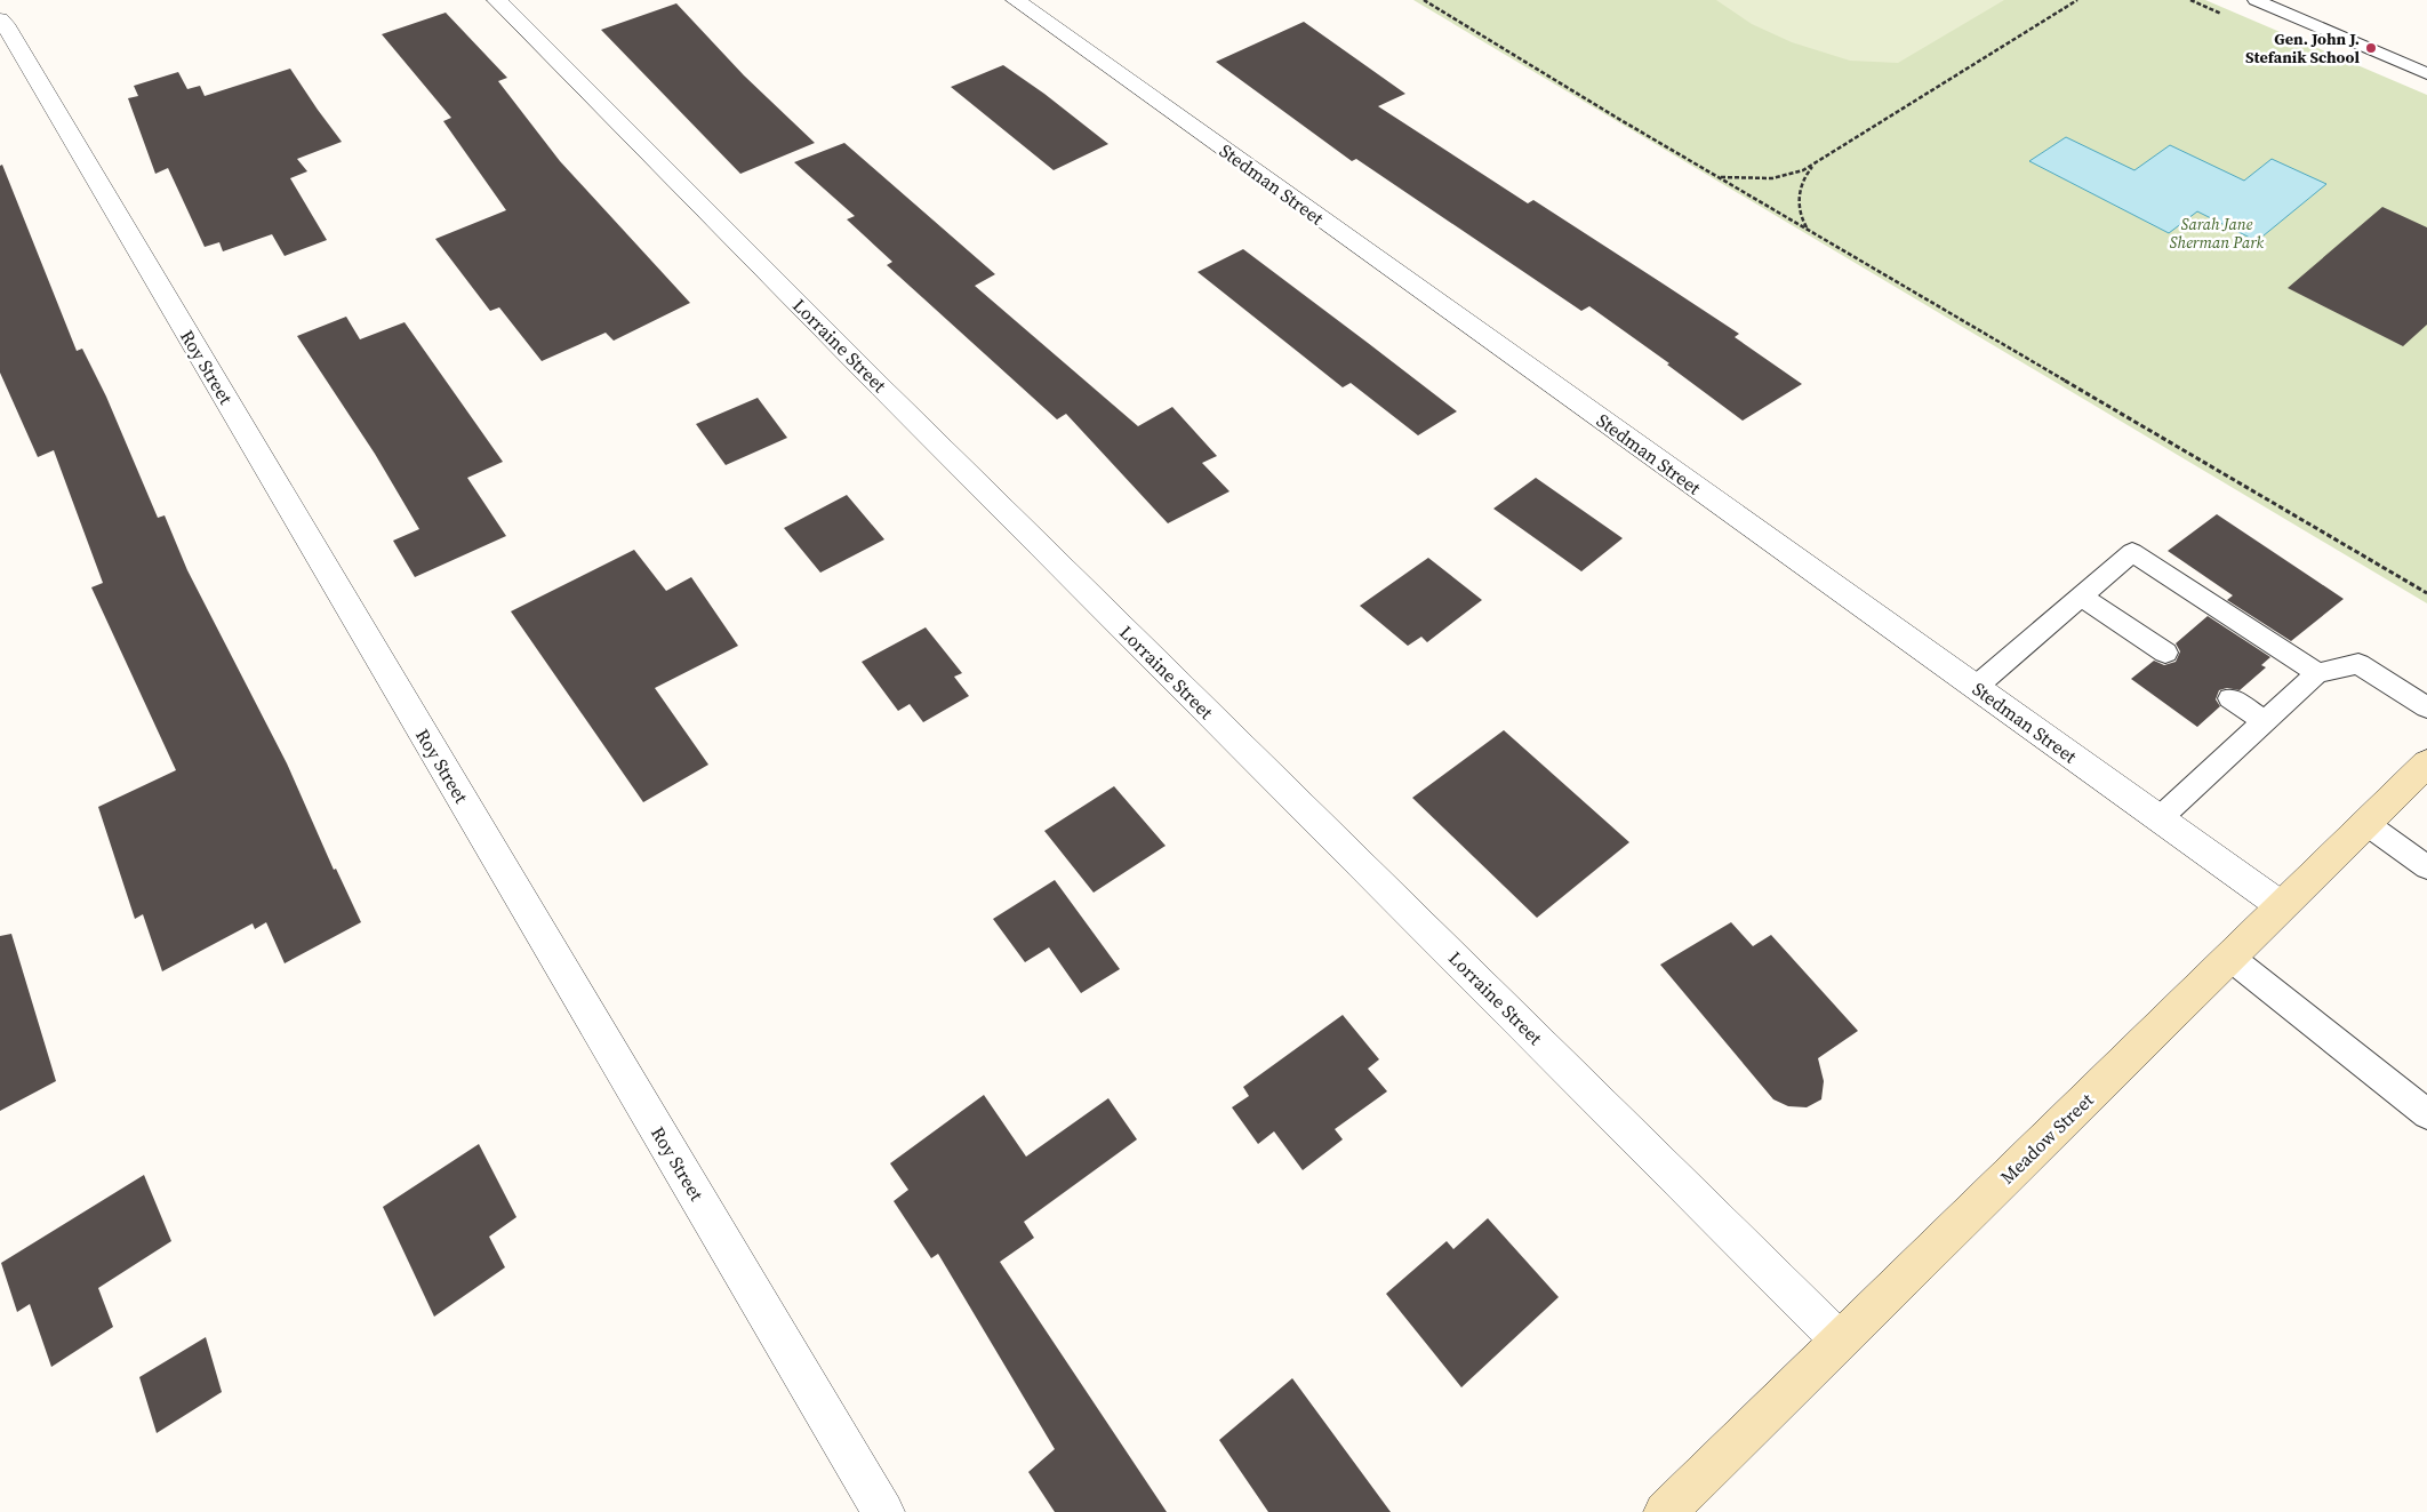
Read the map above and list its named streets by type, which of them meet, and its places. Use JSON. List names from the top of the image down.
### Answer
{
  "streets": {
    "main road": ["Meadow Street"],
    "street": ["Stedman Street", "Lorraine Street", "Roy Street"]
  },
  "crossings": [
    ["Stedman Street", "Meadow Street"],
    ["Lorraine Street", "Meadow Street"]
  ],
  "parks": ["Sarah Jane Sherman Park"],
  "places": ["Gen. John J. Stefanik School"]
}
